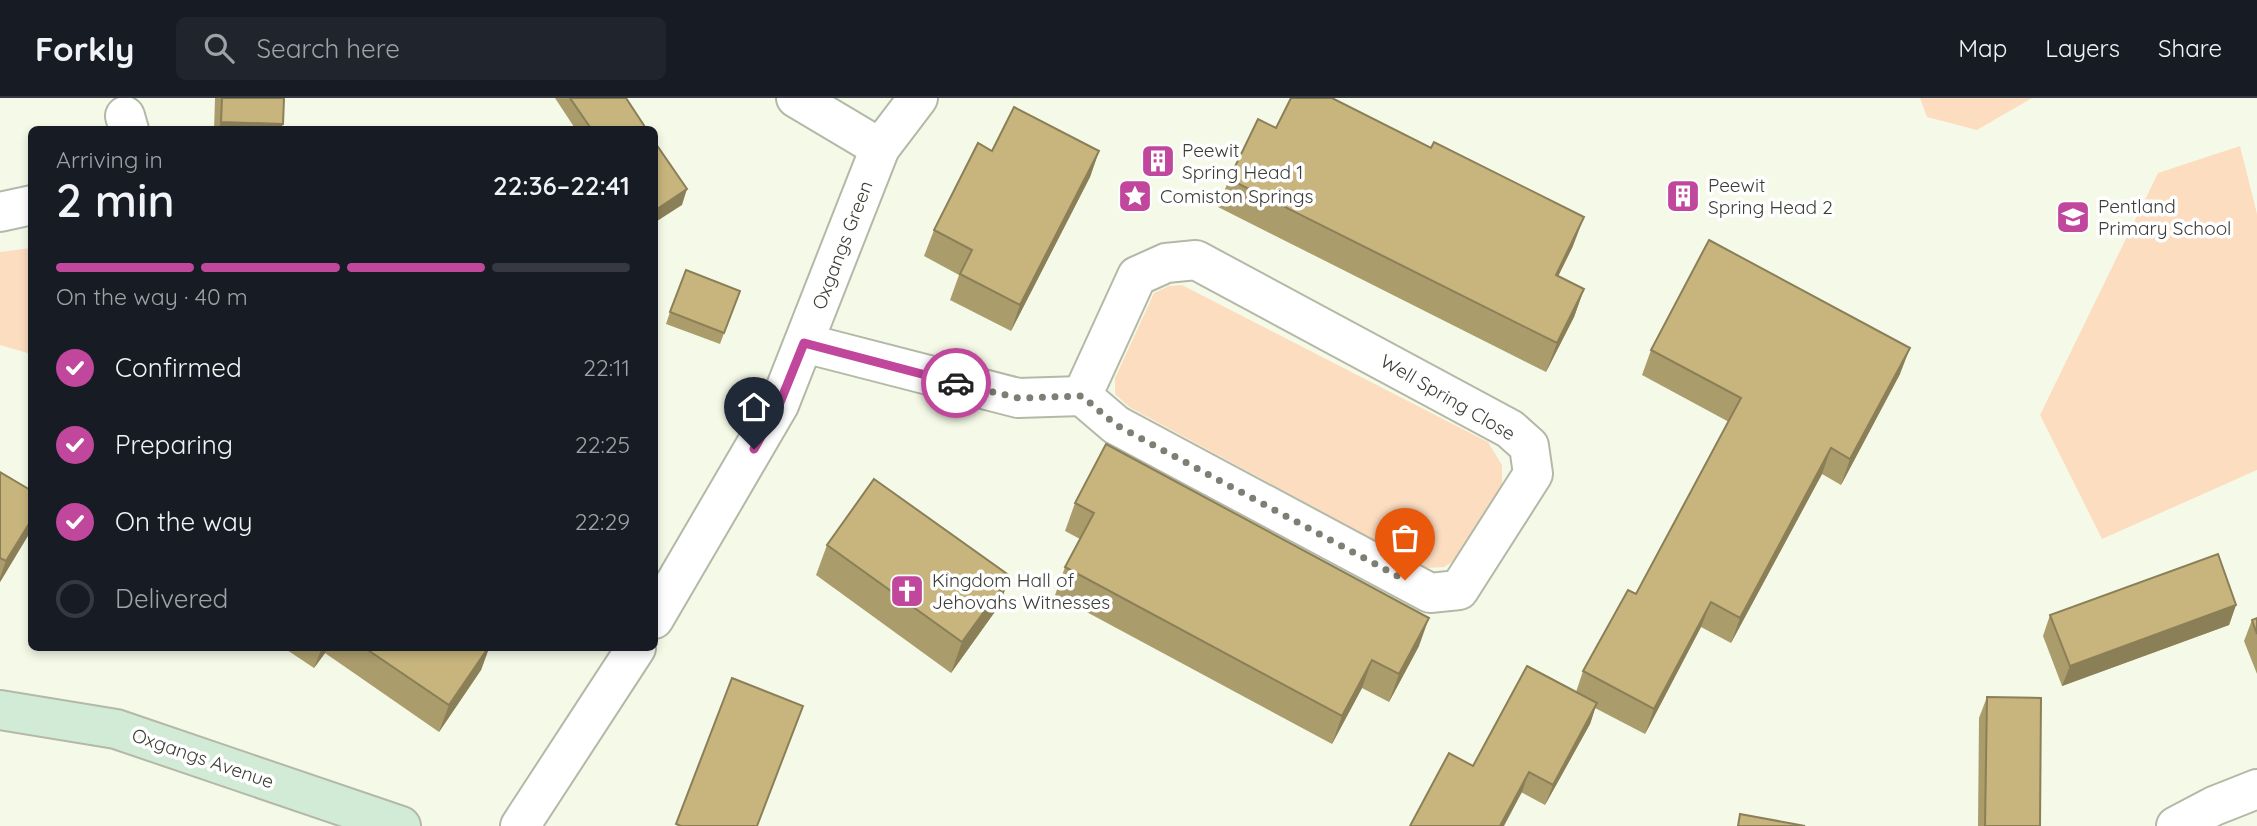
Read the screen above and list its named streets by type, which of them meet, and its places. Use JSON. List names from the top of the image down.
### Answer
{
  "streets": {
    "street": ["Oxgangs Green", "Well Spring Close", "Oxgangs Avenue"]
  },
  "places": {
    "building": ["Peewit Spring Head 1", "Peewit Spring Head 2"],
    "place": ["Comiston Springs"],
    "school or university": ["Pentland Primary School"],
    "church": ["Kingdom Hall of Jehovahs Witnesses"]
  },
  "page": {
    "header": "Forkly",
    "search": "Search here",
    "nav": ["Map", "Layers", "Share"],
    "heading": ["2 min", "Arriving in", "22:36–22:41"],
    "bar": "On the way · 40 m",
    "list": [
      ["Confirmed", "22:11"],
      ["Preparing", "22:25"],
      ["On the way", "22:29"],
      "Delivered"
    ]
  }
}
